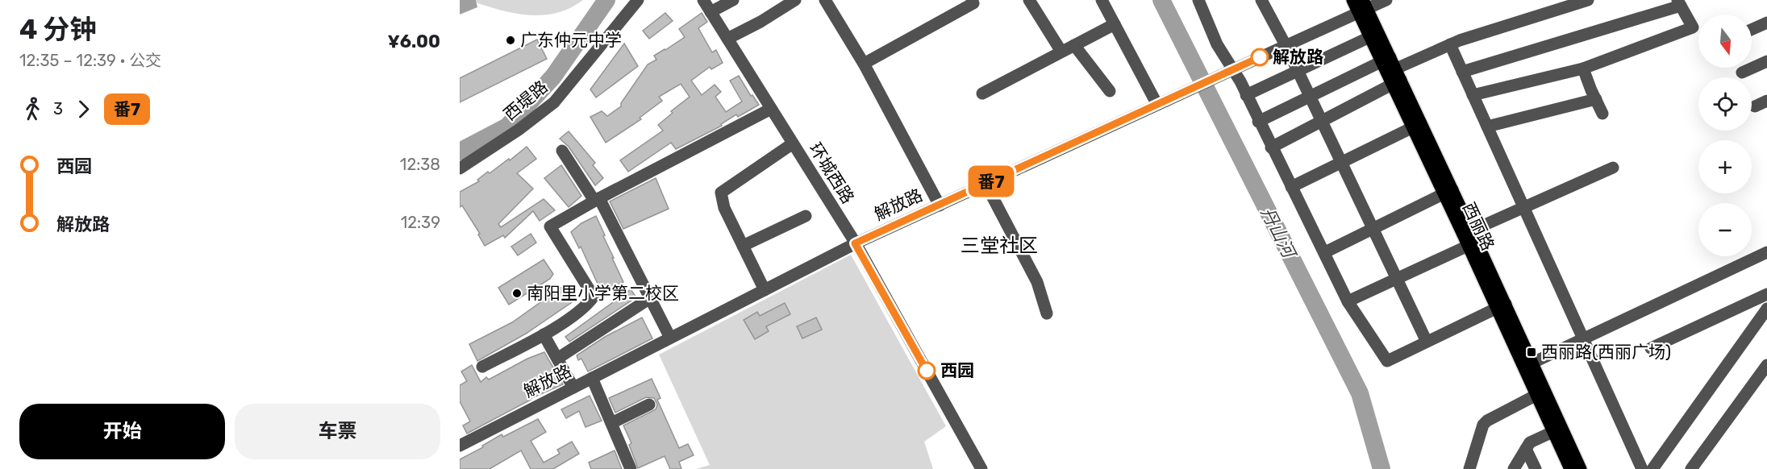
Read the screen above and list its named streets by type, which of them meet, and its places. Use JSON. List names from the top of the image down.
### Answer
{
  "streets": {
    "main road": ["西丽路"],
    "street": ["西堤路", "环城西路", "解放路"]
  },
  "crossings": [
    ["环城西路", "解放路"],
    ["解放路", "西丽路"]
  ],
  "districts": ["三堂社区"],
  "water": ["丹山河"],
  "places": {
    "other": [
      "广东仲元中学",
      "解放路",
      "南阳里小学第二校区",
      "西园"
    ],
    "transit": ["西丽路(西丽广场)"]
  },
  "lines": ["bus line 番7"],
  "north": "bottom",
  "page": {
    "heading": ["4 分钟", "12:35 – 12:39 · 公交", "¥6.00"],
    "on_map": "番7",
    "map_buttons": ["+", "−"],
    "legs": ["3", "番7"],
    "list": [
      {
        "name": "西园",
        "value": "12:38"
      },
      {
        "name": "解放路",
        "value": "12:39"
      }
    ],
    "buttons": ["开始", "车票"]
  }
}
